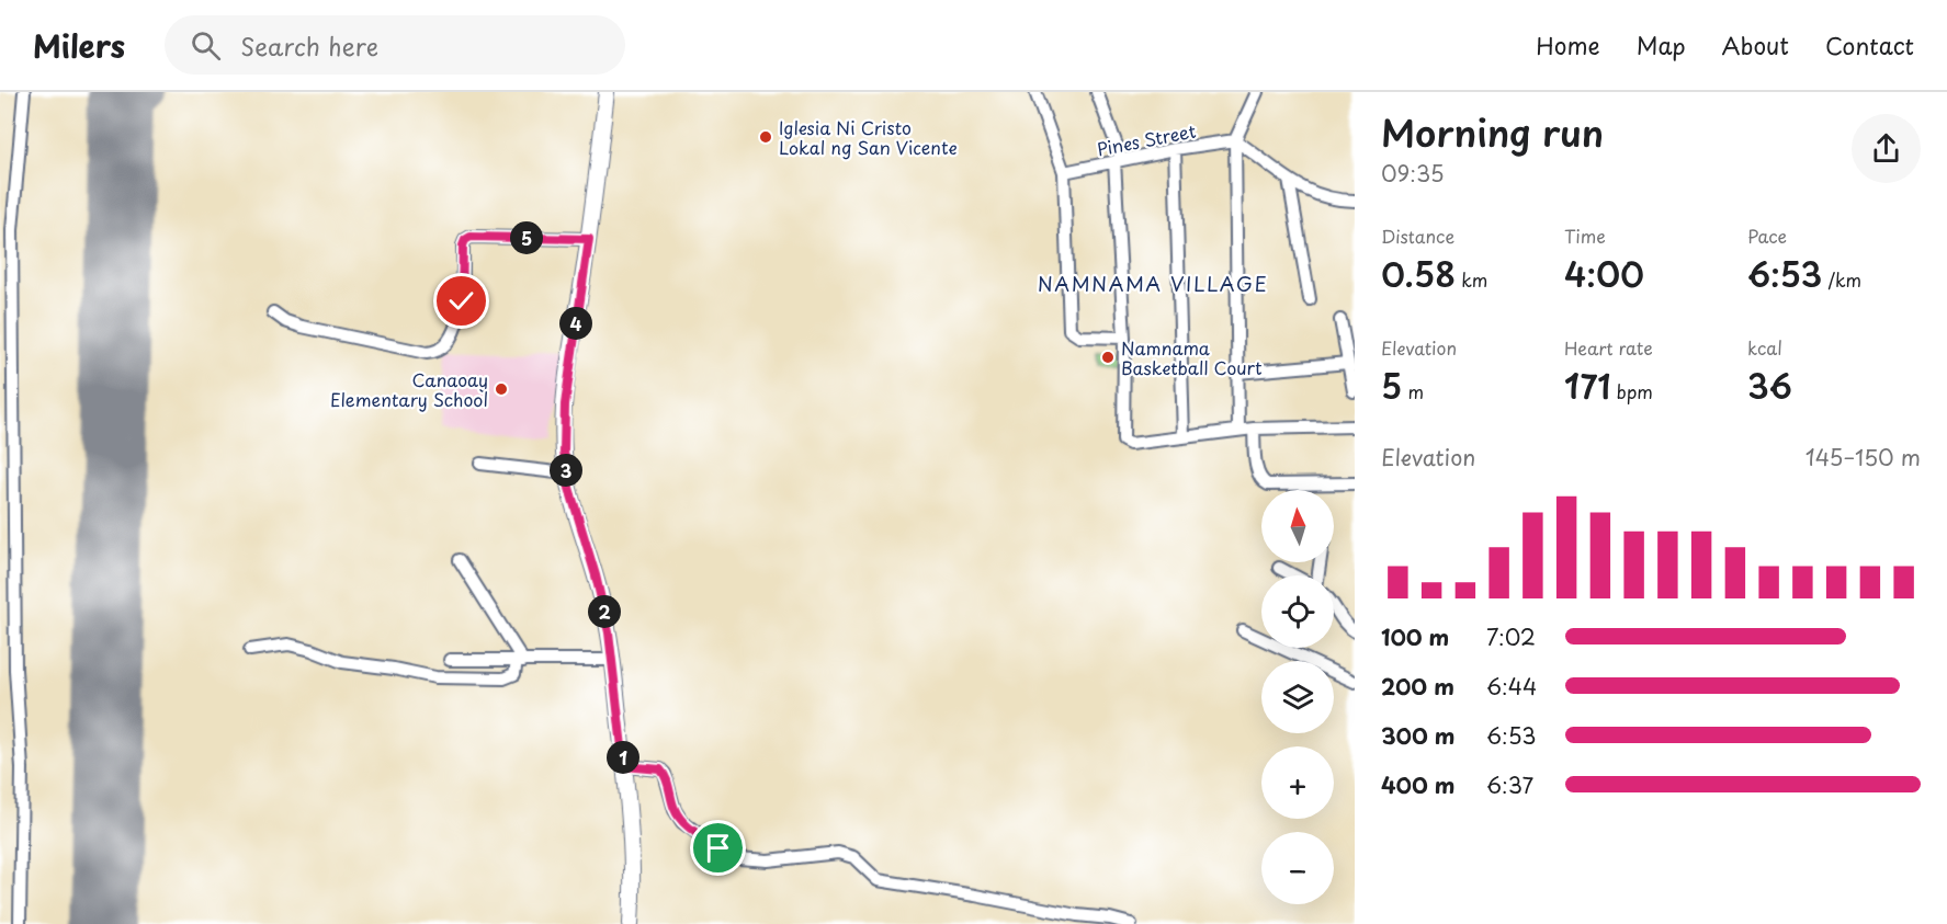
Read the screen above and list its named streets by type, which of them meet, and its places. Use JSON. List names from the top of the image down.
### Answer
{
  "streets": {
    "street": ["Pines Street"]
  },
  "districts": ["NAMNAMA VILLAGE"],
  "places": ["Iglesia Ni Cristo Lokal ng San Vicente", "Namnama Basketball Court", "Canaoay Elementary School"],
  "north": "top",
  "page": {
    "header": "Milers",
    "search": "Search here",
    "nav": [
      "Home",
      "Map",
      "About",
      "Contact"
    ],
    "heading": ["Morning run", "09:35"],
    "stats": [
      ["Distance", "0.58 km"],
      ["Time", "4:00"],
      ["Pace", "6:53 /km"],
      ["Elevation", "5 m"],
      ["Heart rate", "171 bpm"],
      ["kcal", "36"]
    ],
    "pins": [
      "5",
      "4",
      "3",
      "2",
      "1"
    ],
    "chart": ["Elevation", "145–150 m"],
    "map_buttons": ["+", "−"],
    "list": [
      {
        "name": "100 m",
        "note": "7:02"
      },
      {
        "name": "200 m",
        "note": "6:44"
      },
      {
        "name": "300 m",
        "note": "6:53"
      },
      {
        "name": "400 m",
        "note": "6:37"
      }
    ]
  }
}
